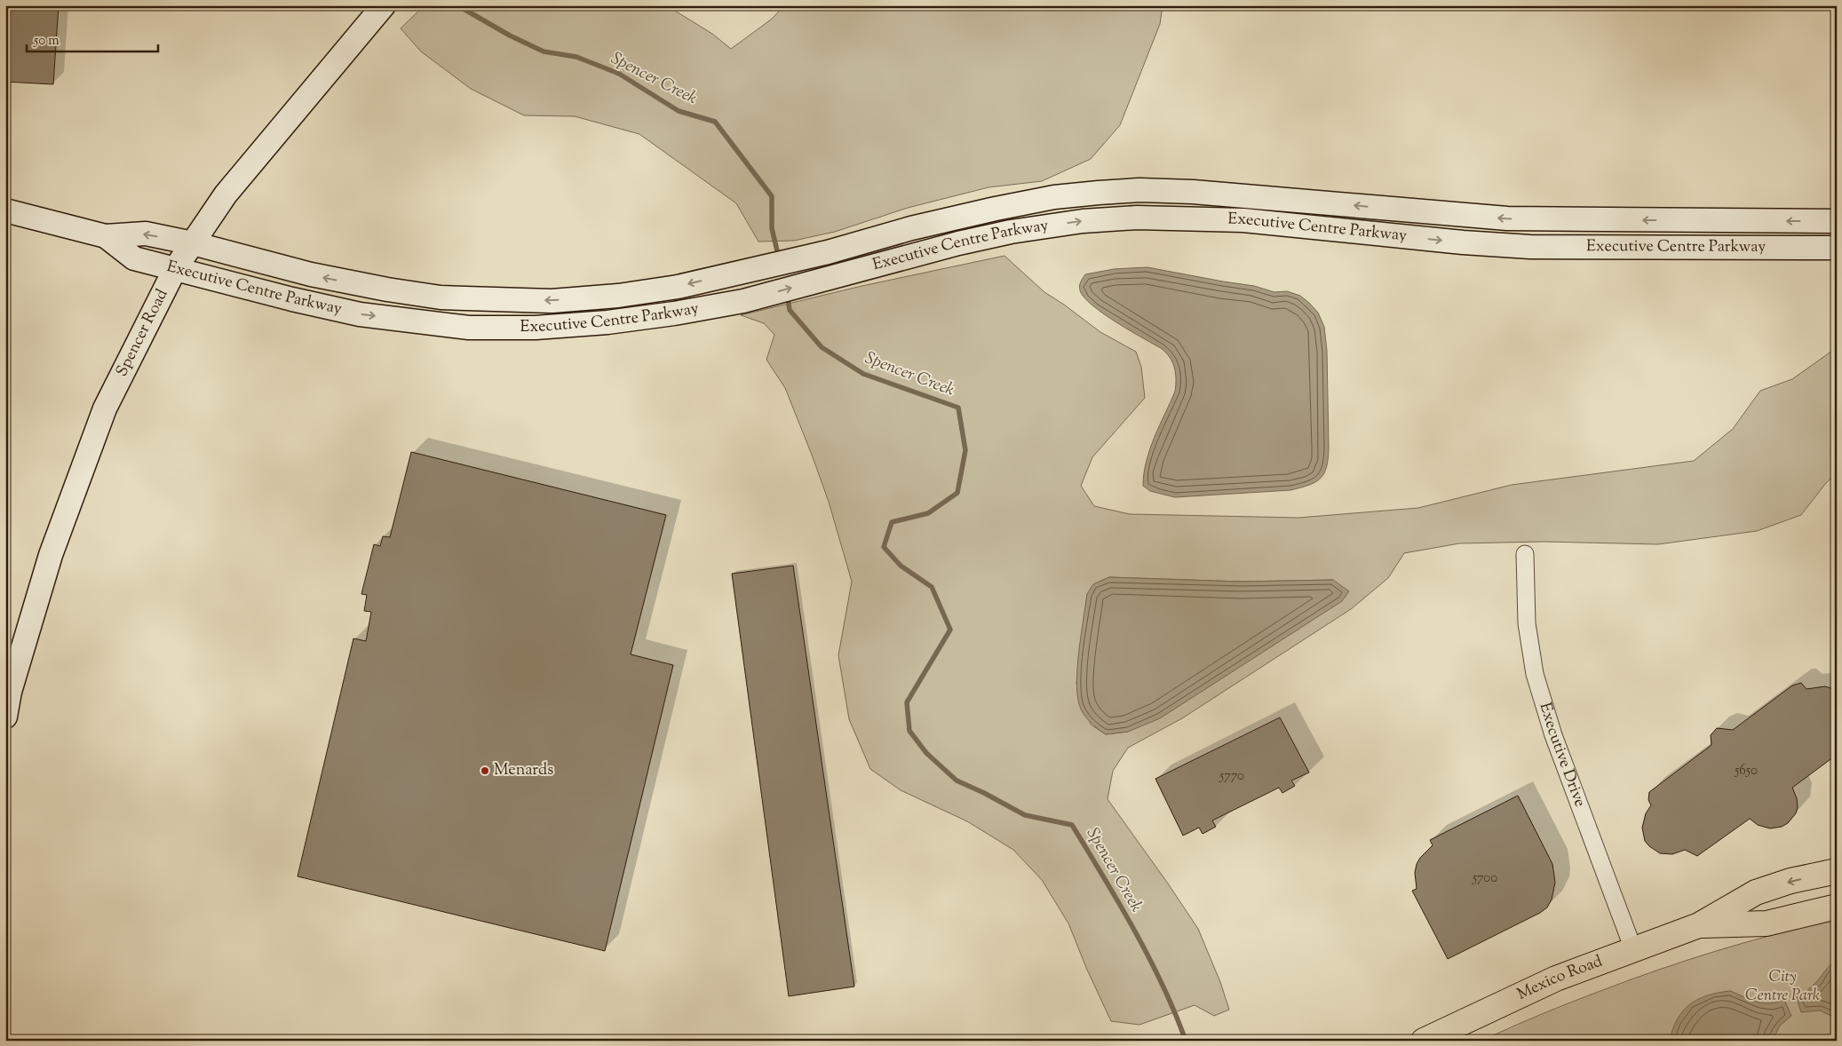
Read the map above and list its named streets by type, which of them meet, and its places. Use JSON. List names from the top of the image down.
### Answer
{
  "streets": {
    "main road": ["Mexico Road"],
    "street": ["Executive Centre Parkway", "Spencer Road", "Executive Drive"]
  },
  "crossings": [
    ["Executive Centre Parkway", "Spencer Road"],
    ["Executive Drive", "Mexico Road"]
  ],
  "water": ["Spencer Creek"],
  "parks": ["City Centre Park"],
  "places": ["Menards"],
  "house_numbers": ["5650", "5770", "5700"],
  "scale_bar": "50 m"
}
